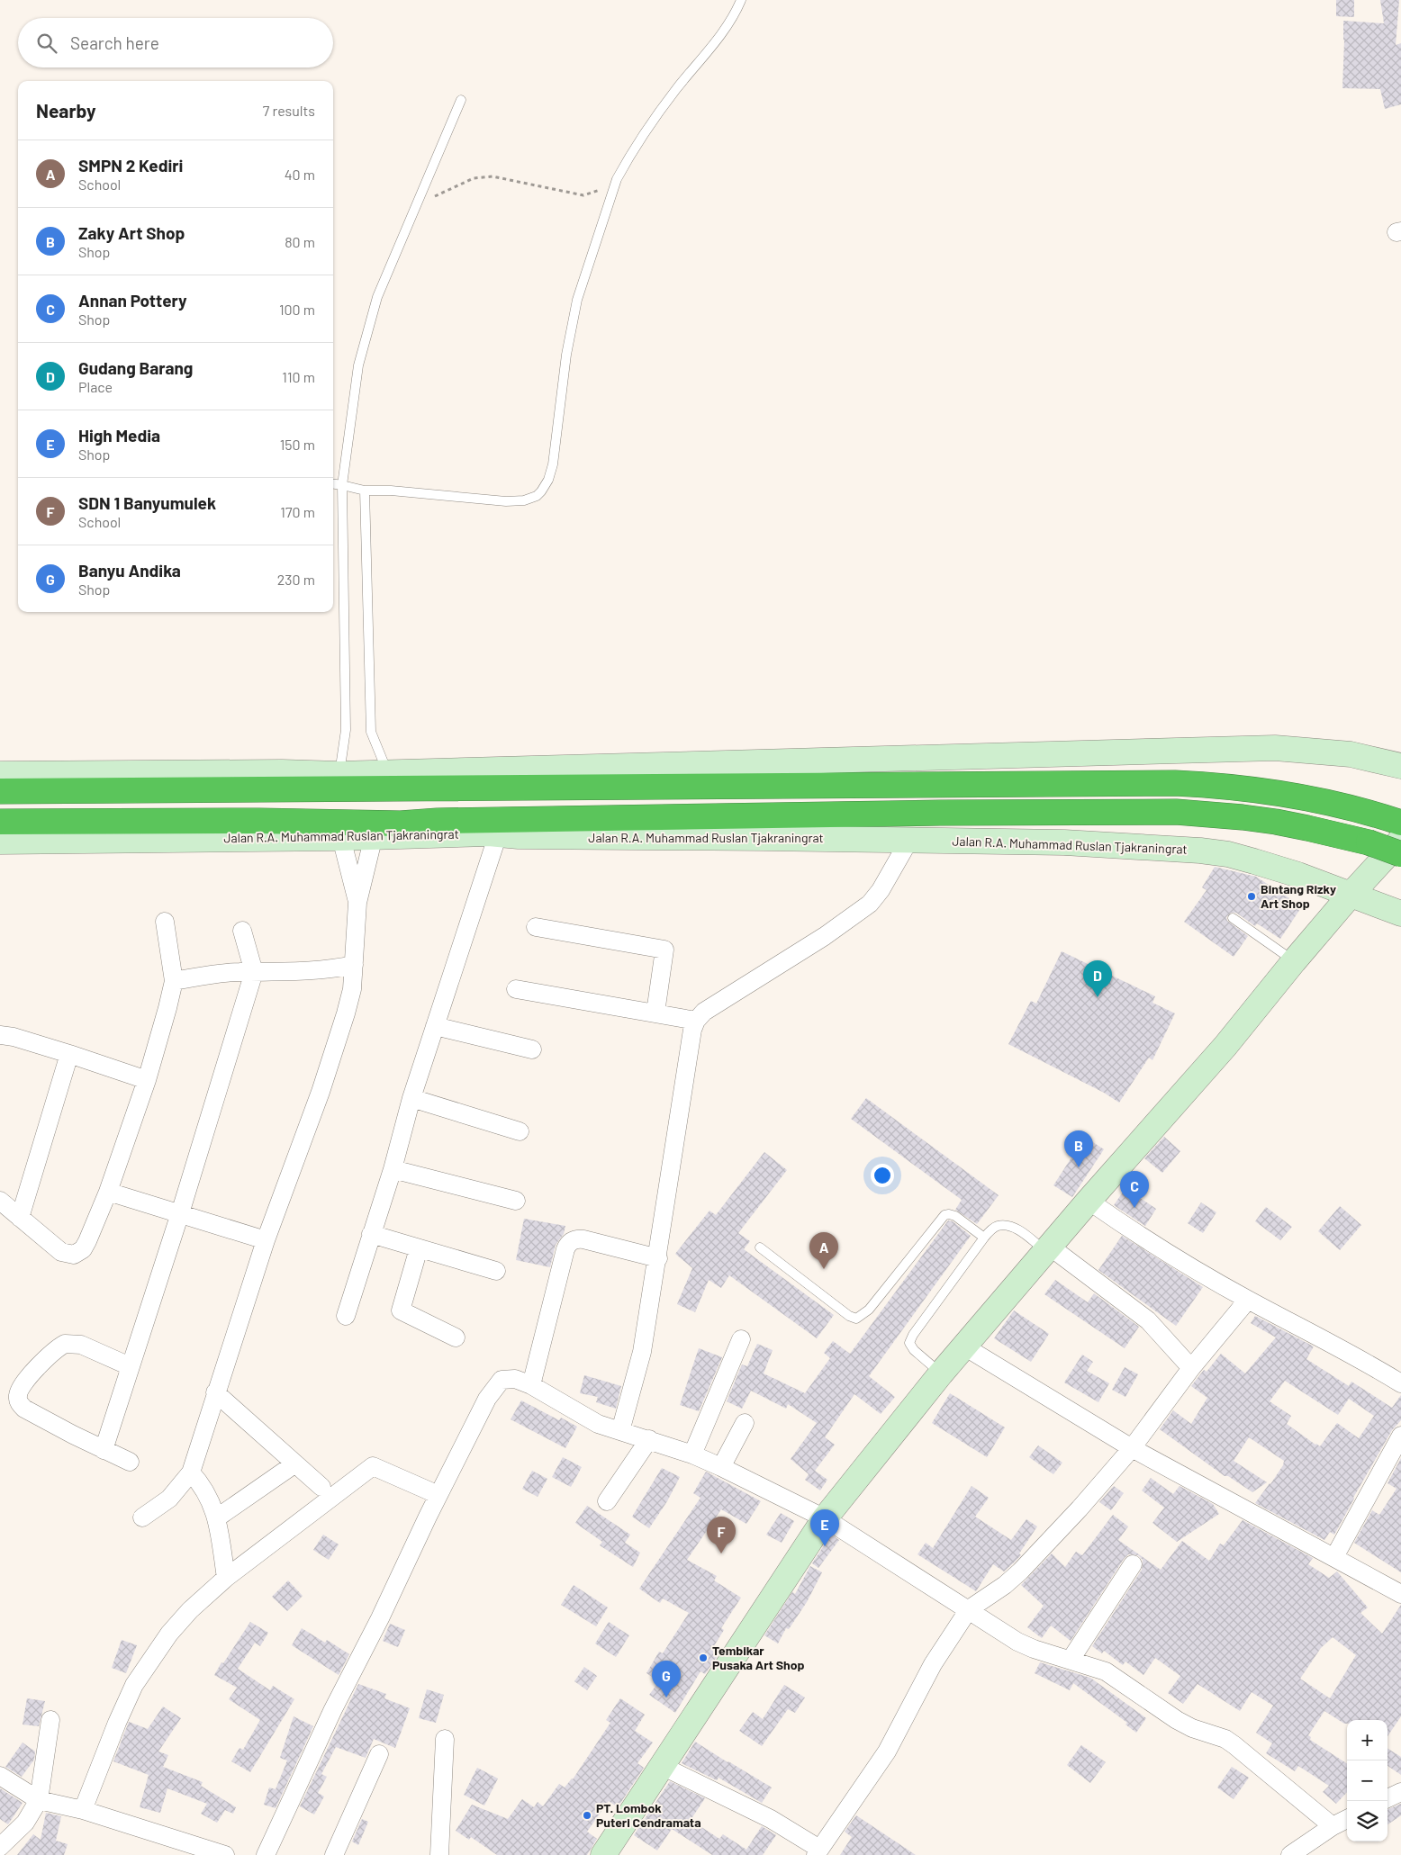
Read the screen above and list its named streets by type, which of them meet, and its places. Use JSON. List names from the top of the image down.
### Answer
{
  "streets": {
    "highway": ["Jalan R.A. Muhammad Ruslan Tjakraningrat"]
  },
  "places": ["Bintang Rizky Art Shop", "Tembikar Pusaka Art Shop", "PT. Lombok Puteri Cendramata"],
  "page": {
    "search": "Search here",
    "heading": ["Nearby", "7 results"],
    "list": [
      {
        "mark": "A",
        "name": "SMPN 2 Kediri",
        "note": "School",
        "value": "40 m"
      },
      {
        "mark": "B",
        "name": "Zaky Art Shop",
        "note": "Shop",
        "value": "80 m"
      },
      {
        "mark": "C",
        "name": "Annan Pottery",
        "note": "Shop",
        "value": "100 m"
      },
      {
        "mark": "D",
        "name": "Gudang Barang",
        "note": "Place",
        "value": "110 m"
      },
      {
        "mark": "E",
        "name": "High Media",
        "note": "Shop",
        "value": "150 m"
      },
      {
        "mark": "F",
        "name": "SDN 1 Banyumulek",
        "note": "School",
        "value": "170 m"
      },
      {
        "mark": "G",
        "name": "Banyu Andika",
        "note": "Shop",
        "value": "230 m"
      }
    ],
    "pins": [
      "D",
      "B",
      "C",
      "A",
      "E",
      "F",
      "G"
    ],
    "map_buttons": ["+", "−"]
  }
}
